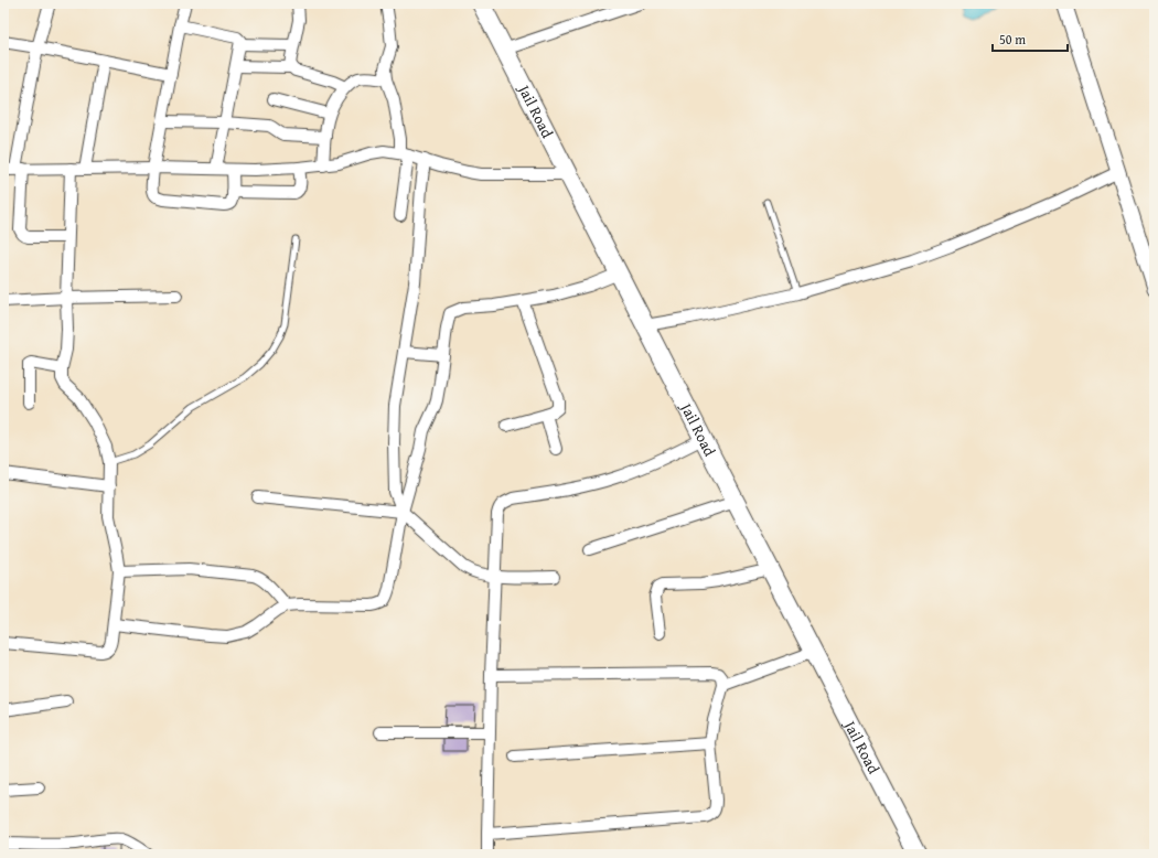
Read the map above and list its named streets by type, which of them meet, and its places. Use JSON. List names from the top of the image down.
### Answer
{
  "streets": {
    "main road": ["Jail Road"]
  },
  "scale_bar": "50 m"
}
